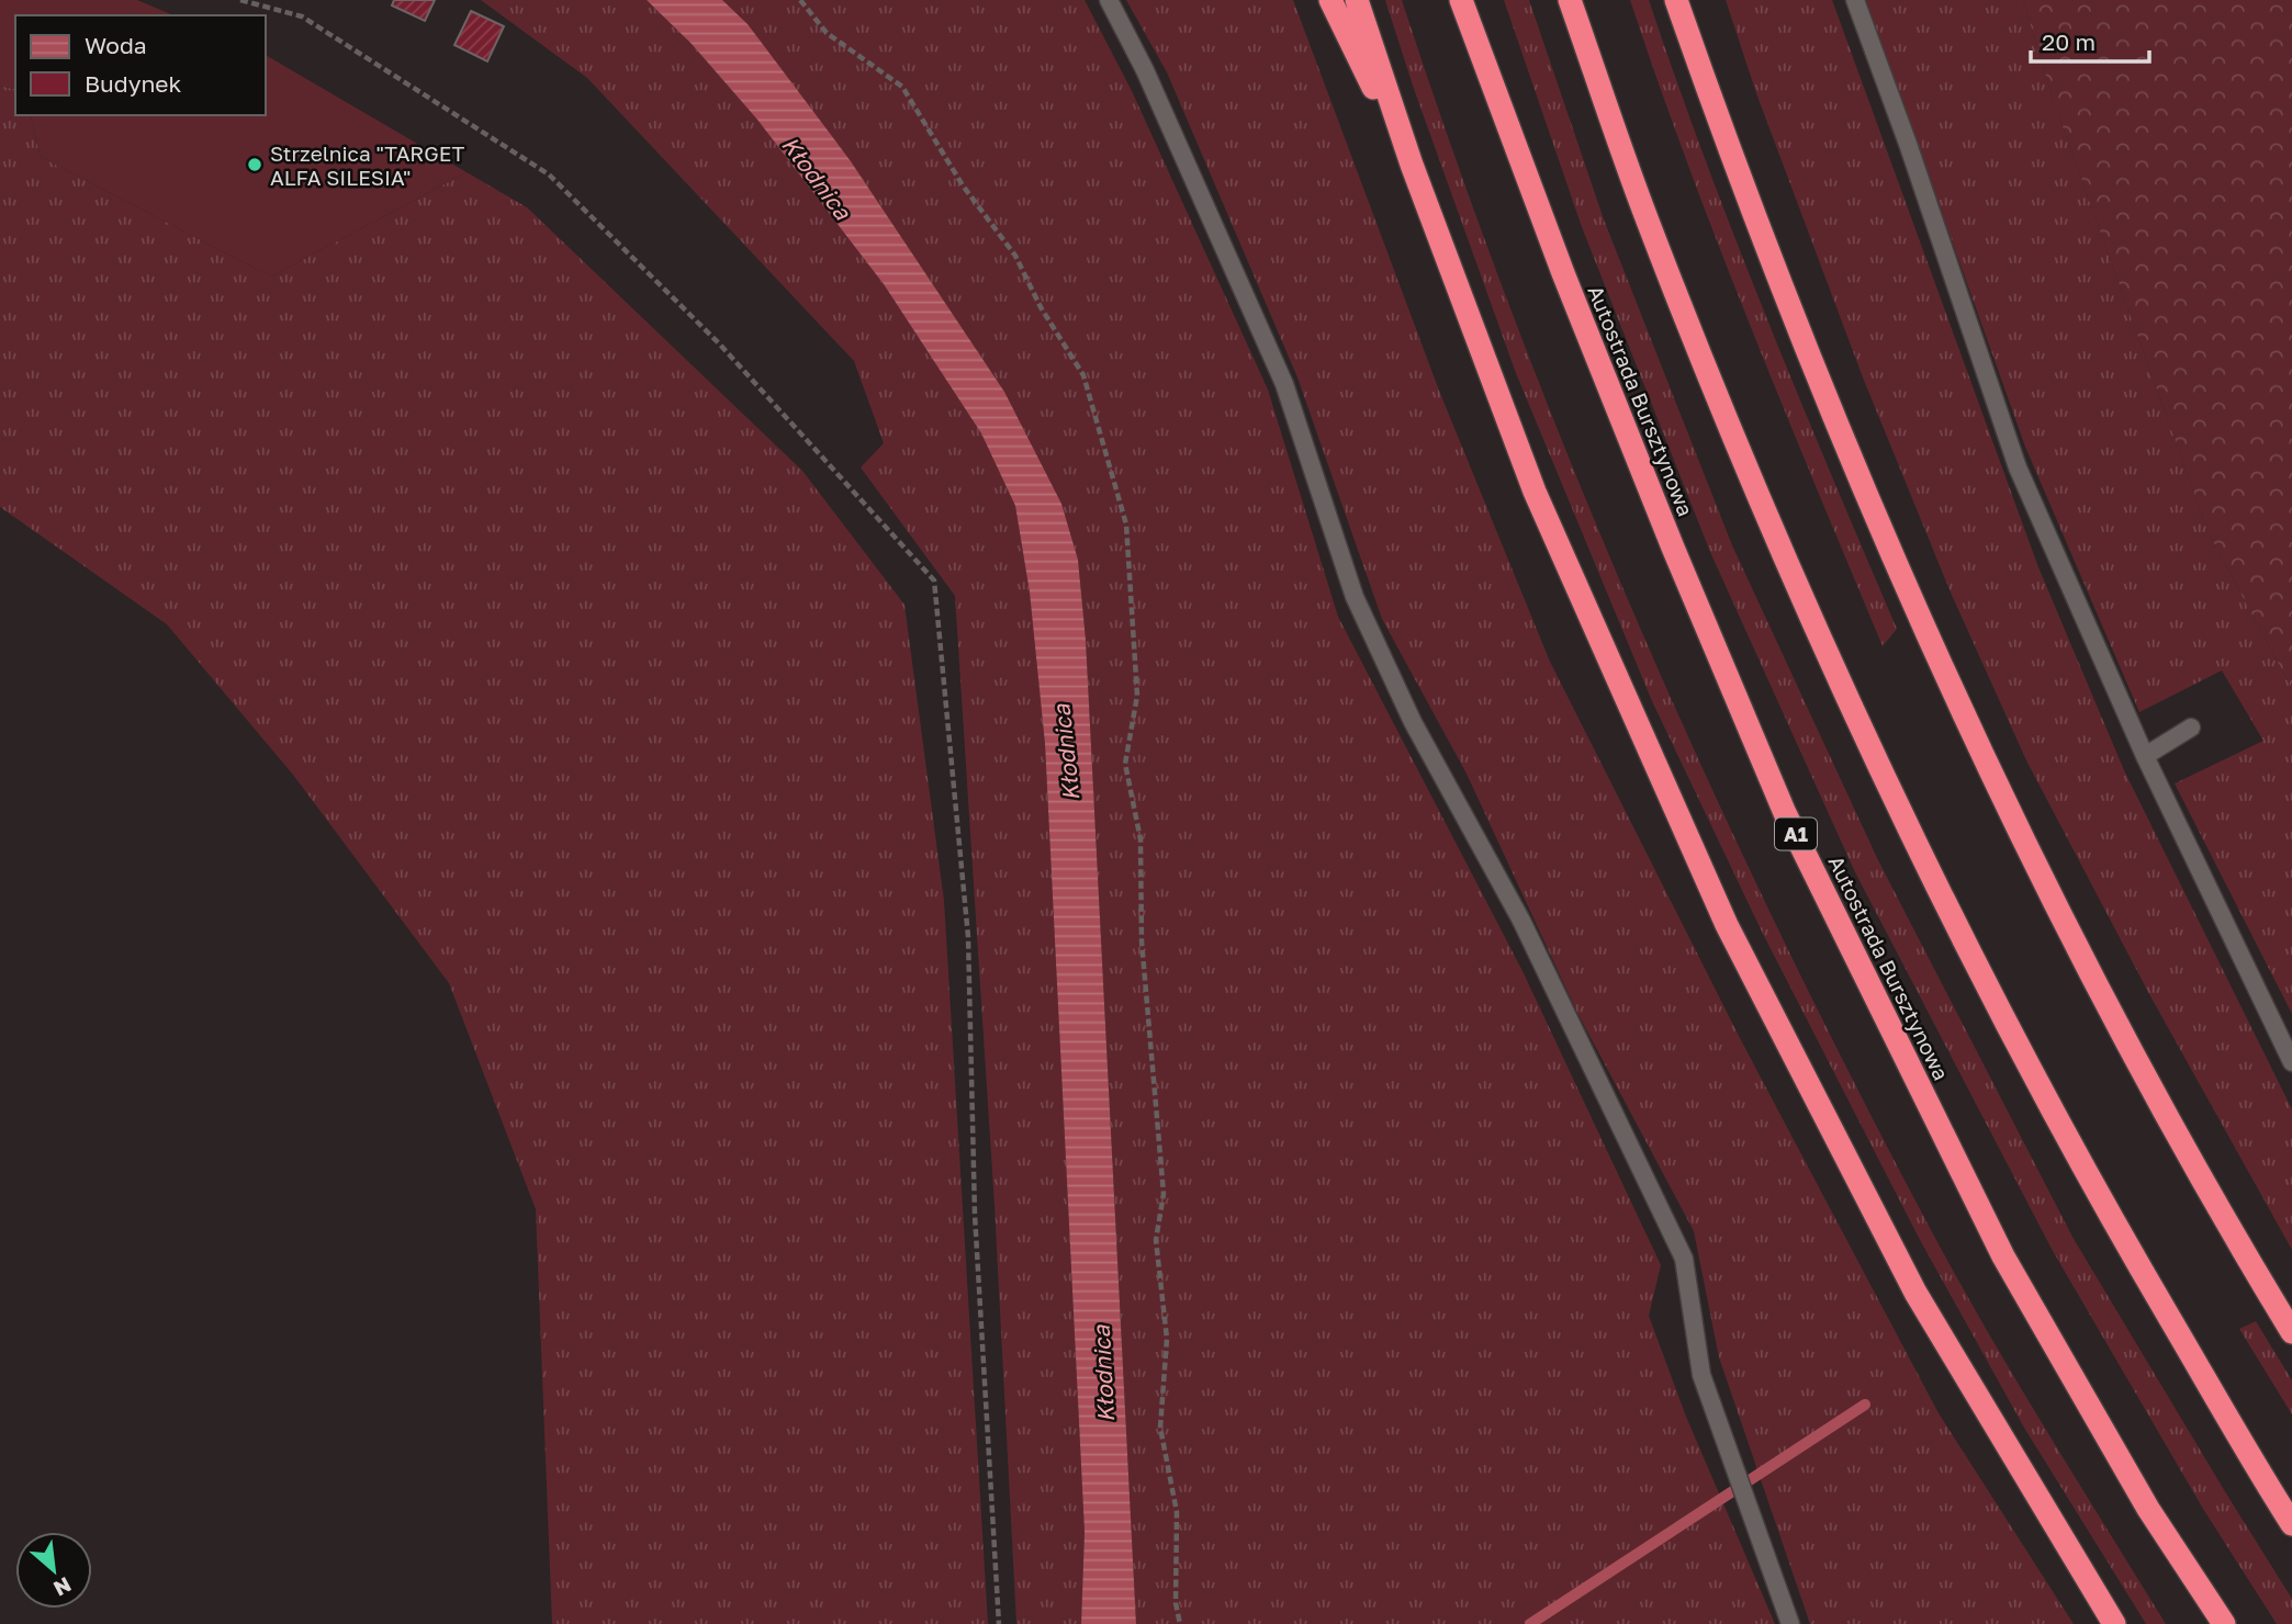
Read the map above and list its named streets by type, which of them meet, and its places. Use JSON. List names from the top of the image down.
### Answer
{
  "streets": {
    "highway": ["Autostrada Bursztynowa", "A1"]
  },
  "water": ["Kłodnica"],
  "places": ["Strzelnica \"TARGET ALFA SILESIA\""],
  "legend": ["Woda", "Budynek"],
  "scale_bar": "20 m",
  "north": "bottom right"
}
